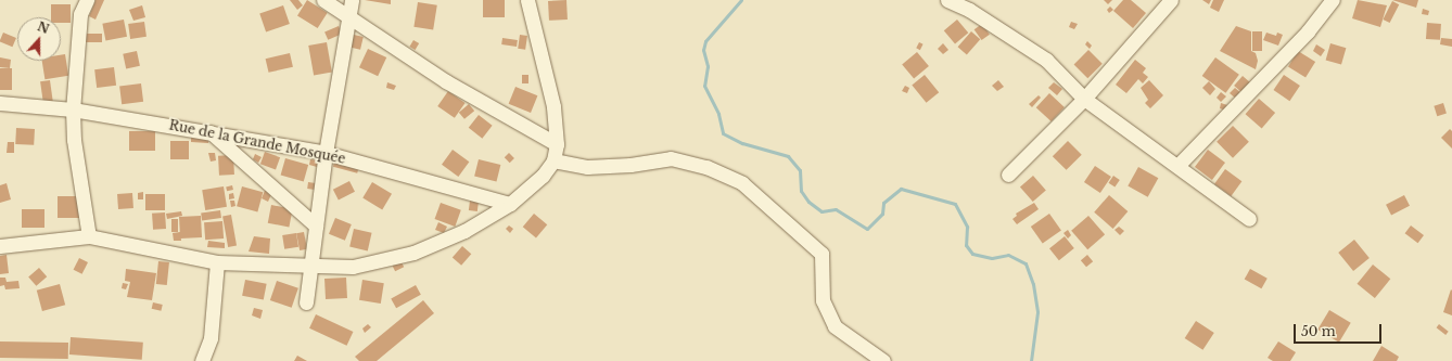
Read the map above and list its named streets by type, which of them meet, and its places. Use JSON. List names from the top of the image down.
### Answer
{
  "streets": {
    "street": ["Rue de la Grande Mosquée"]
  },
  "scale_bar": "50 m",
  "north": "top"
}
